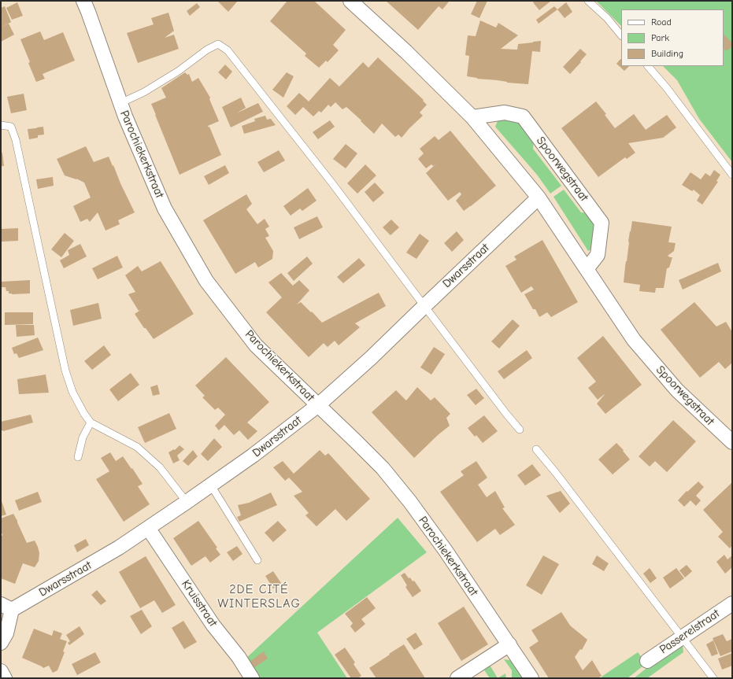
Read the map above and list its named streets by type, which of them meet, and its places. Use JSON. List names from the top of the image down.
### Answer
{
  "streets": {
    "street": [
      "Parochiekerkstraat",
      "Spoorwegstraat",
      "Dwarsstraat",
      "Kruisstraat",
      "Passerelstraat"
    ]
  },
  "crossings": [
    ["Parochiekerkstraat", "Dwarsstraat"],
    ["Spoorwegstraat", "Dwarsstraat"],
    ["Dwarsstraat", "Kruisstraat"]
  ],
  "districts": ["2DE CITÉ WINTERSLAG"],
  "legend": ["Road", "Park", "Building"]
}
